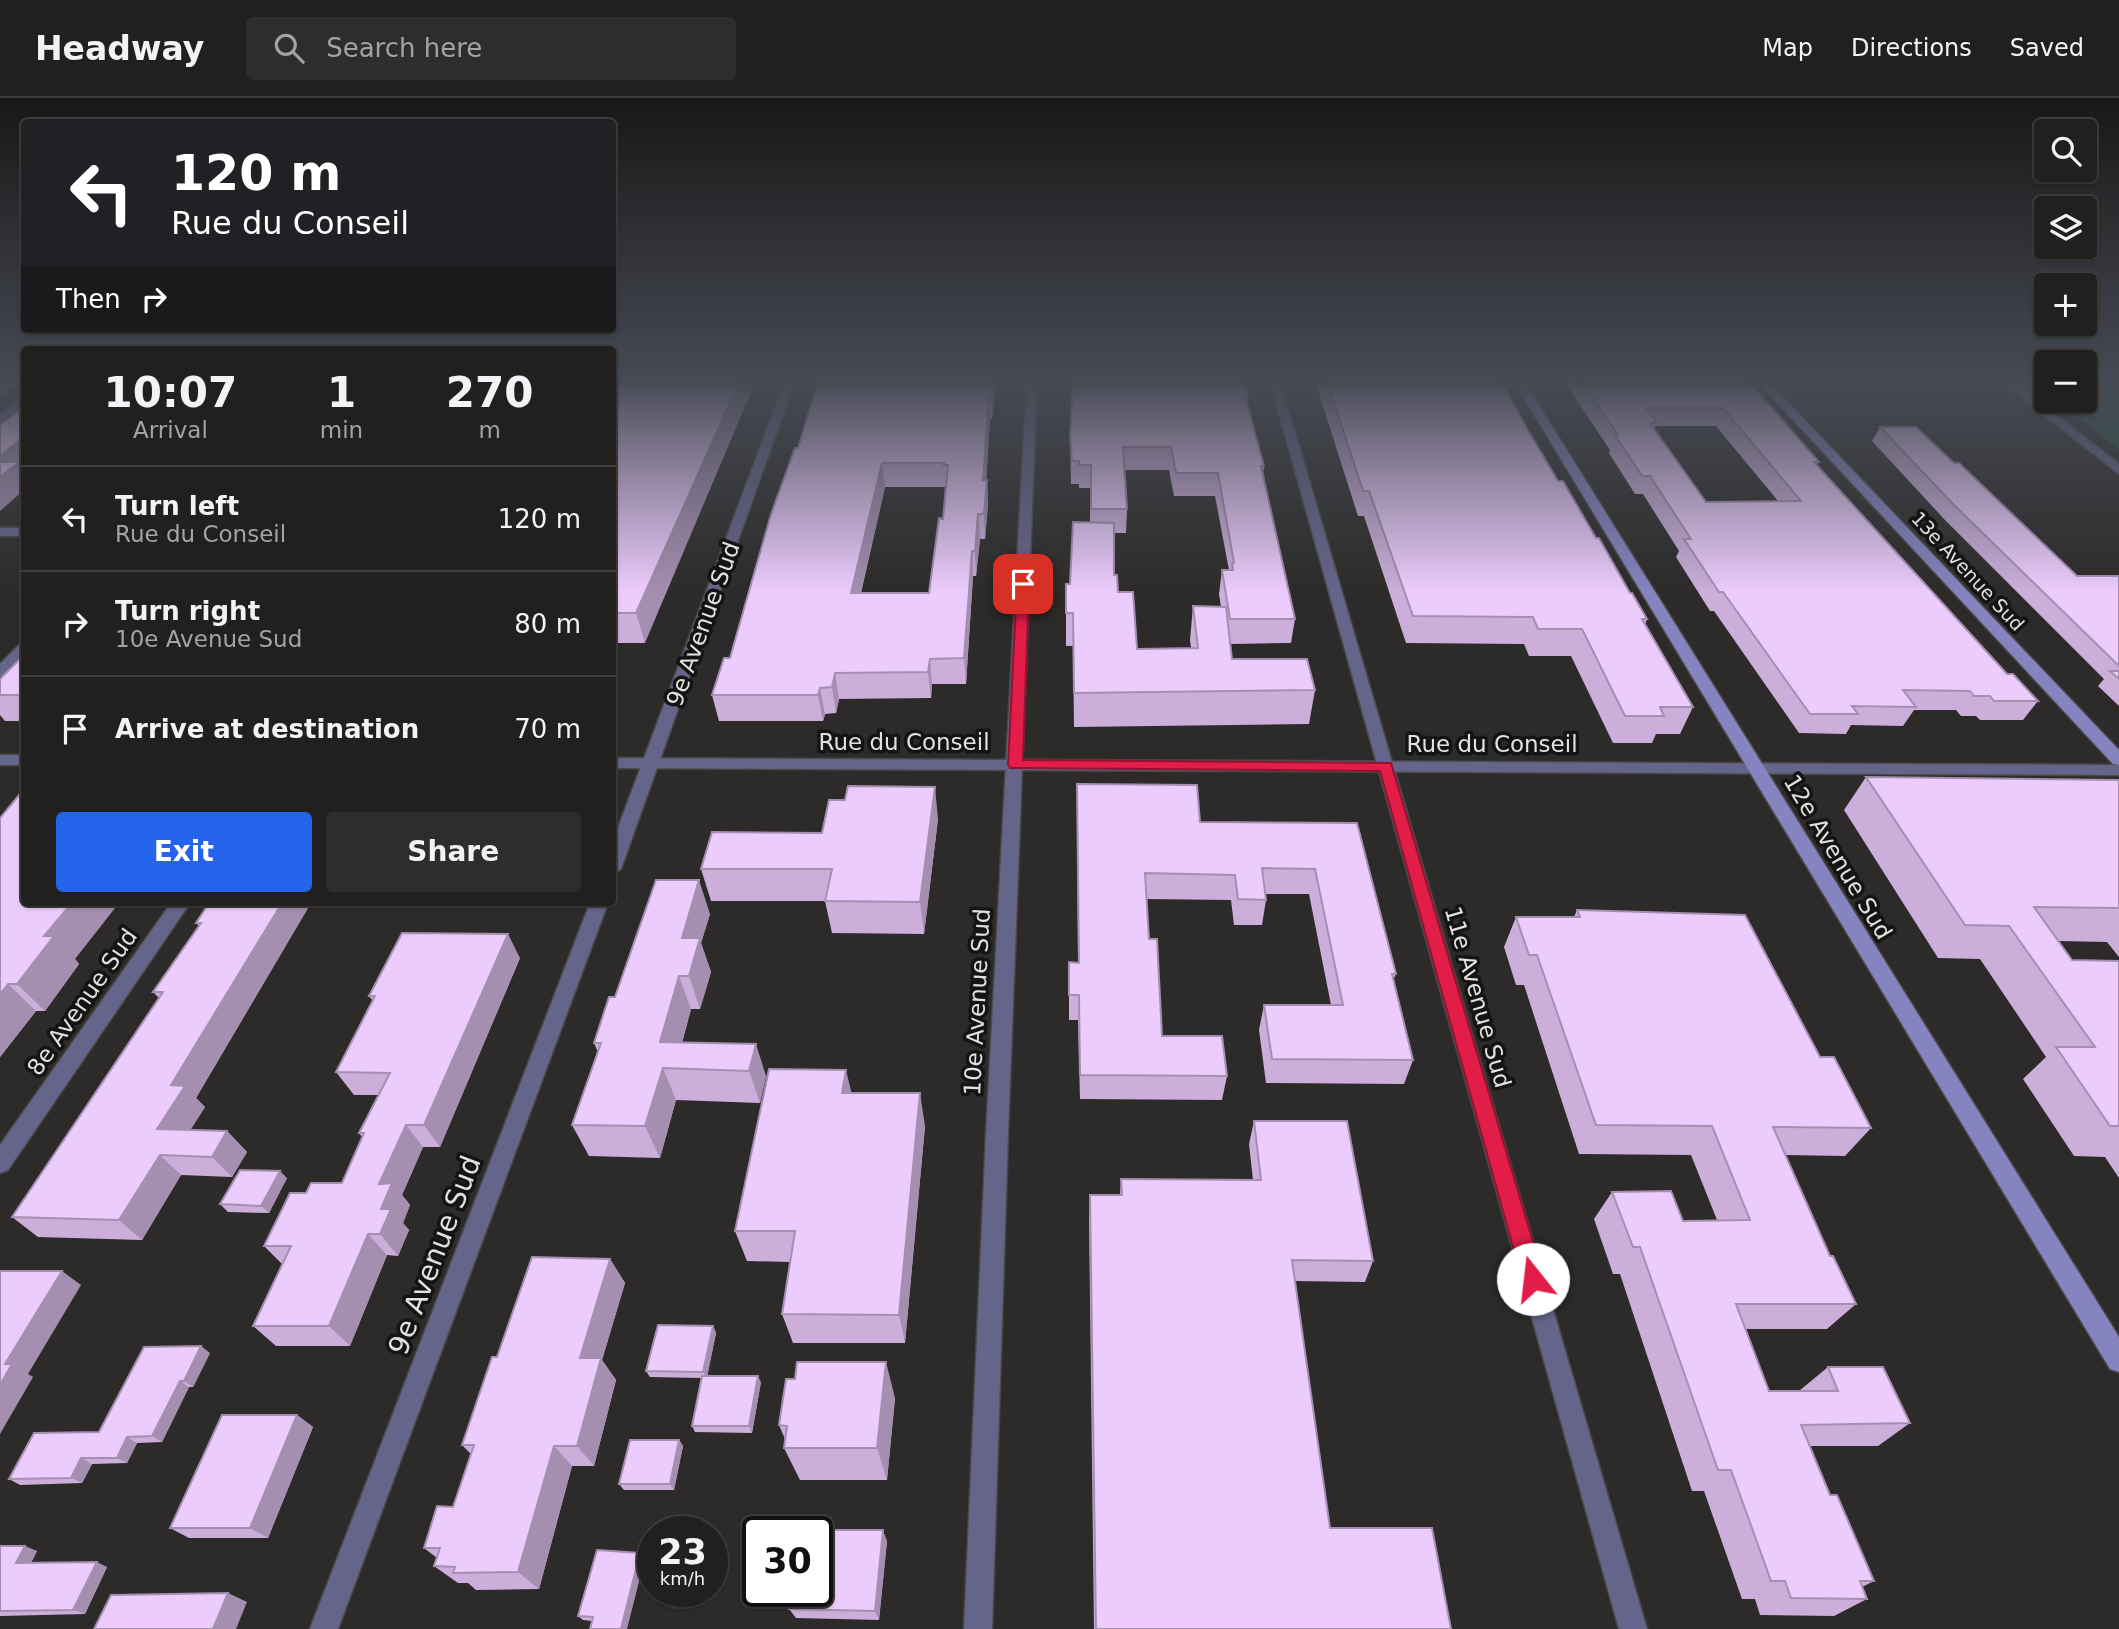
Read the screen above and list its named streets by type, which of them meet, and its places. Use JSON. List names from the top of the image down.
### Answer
{
  "streets": {
    "main road": ["13e Avenue Sud", "12e Avenue Sud"],
    "street": [
      "9e Avenue Sud",
      "Rue du Conseil",
      "11e Avenue Sud",
      "8e Avenue Sud",
      "10e Avenue Sud"
    ]
  },
  "crossings": [
    ["9e Avenue Sud", "Rue du Conseil"],
    ["Rue du Conseil", "12e Avenue Sud"],
    ["Rue du Conseil", "11e Avenue Sud"],
    ["Rue du Conseil", "10e Avenue Sud"]
  ],
  "page": {
    "header": "Headway",
    "search": "Search here",
    "nav": ["Map", "Directions", "Saved"],
    "map_buttons": ["+", "−"],
    "turn": ["120 m", "Rue du Conseil"],
    "then": "Then",
    "eta": [
      "10:07",
      "Arrival",
      "1",
      "min",
      "270",
      "m"
    ],
    "list": [
      {
        "name": "Turn left",
        "note": "Rue du Conseil",
        "value": "120 m"
      },
      {
        "name": "Turn right",
        "note": "10e Avenue Sud",
        "value": "80 m"
      },
      {
        "name": "Arrive at destination",
        "value": "70 m"
      }
    ],
    "buttons": ["Exit", "Share"],
    "speed": "23 km/h",
    "limit": "30"
  }
}
